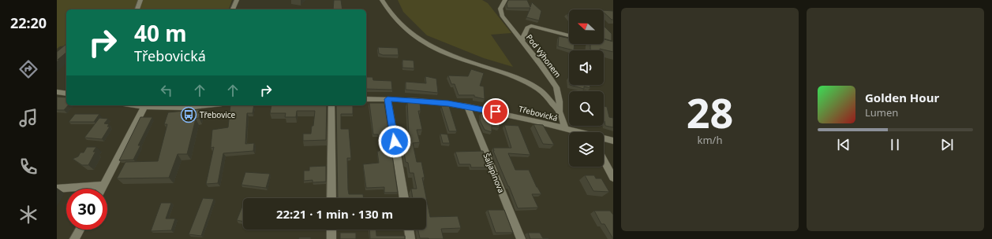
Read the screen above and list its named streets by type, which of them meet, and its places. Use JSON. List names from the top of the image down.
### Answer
{
  "streets": {
    "street": ["Pod Výhonem", "Třebovická", "Šaljapinova"]
  },
  "crossings": [
    ["Pod Výhonem", "Třebovická"],
    ["Třebovická", "Šaljapinova"]
  ],
  "places": {
    "bus stop": ["Třebovice"]
  },
  "north": "left",
  "page": {
    "tabs": "22:20",
    "tile": ["28", "km/h"],
    "turn": ["40 m", "Třebovická"],
    "song": ["Golden Hour", "Lumen"],
    "limit": "30",
    "trip": "22:21 · 1 min · 130 m"
  }
}
